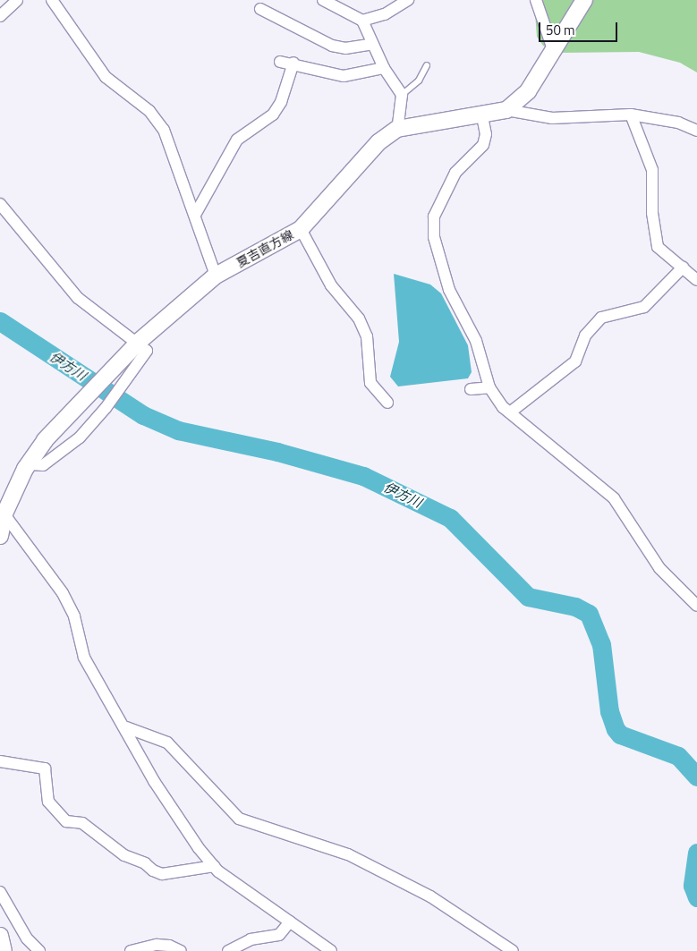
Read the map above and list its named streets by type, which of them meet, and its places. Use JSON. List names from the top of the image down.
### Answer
{
  "streets": {
    "main road": ["夏吉直方線"]
  },
  "water": ["伊方川"],
  "scale_bar": "50 m"
}
